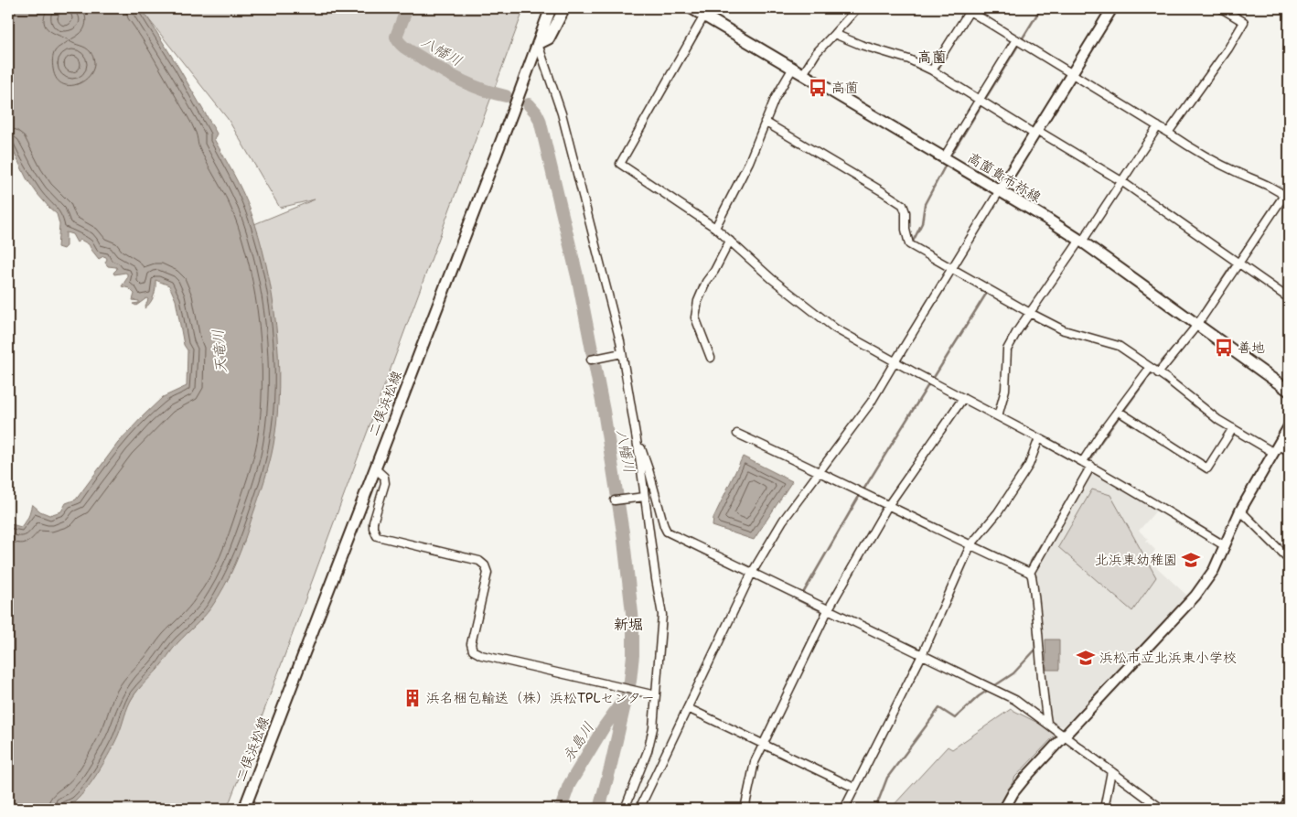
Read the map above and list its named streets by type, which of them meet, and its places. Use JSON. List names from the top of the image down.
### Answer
{
  "streets": {
    "main road": ["高薗貴布祢線", "二俣浜松線"]
  },
  "districts": ["高薗", "新堀"],
  "water": ["八幡川", "天竜川", "永島川"],
  "places": {
    "bus stop": ["高薗", "善地"],
    "school or university": ["北浜東幼稚園", "浜松市立北浜東小学校"],
    "building": ["浜名梱包輸送（株）浜松TPLセンター"]
  }
}
